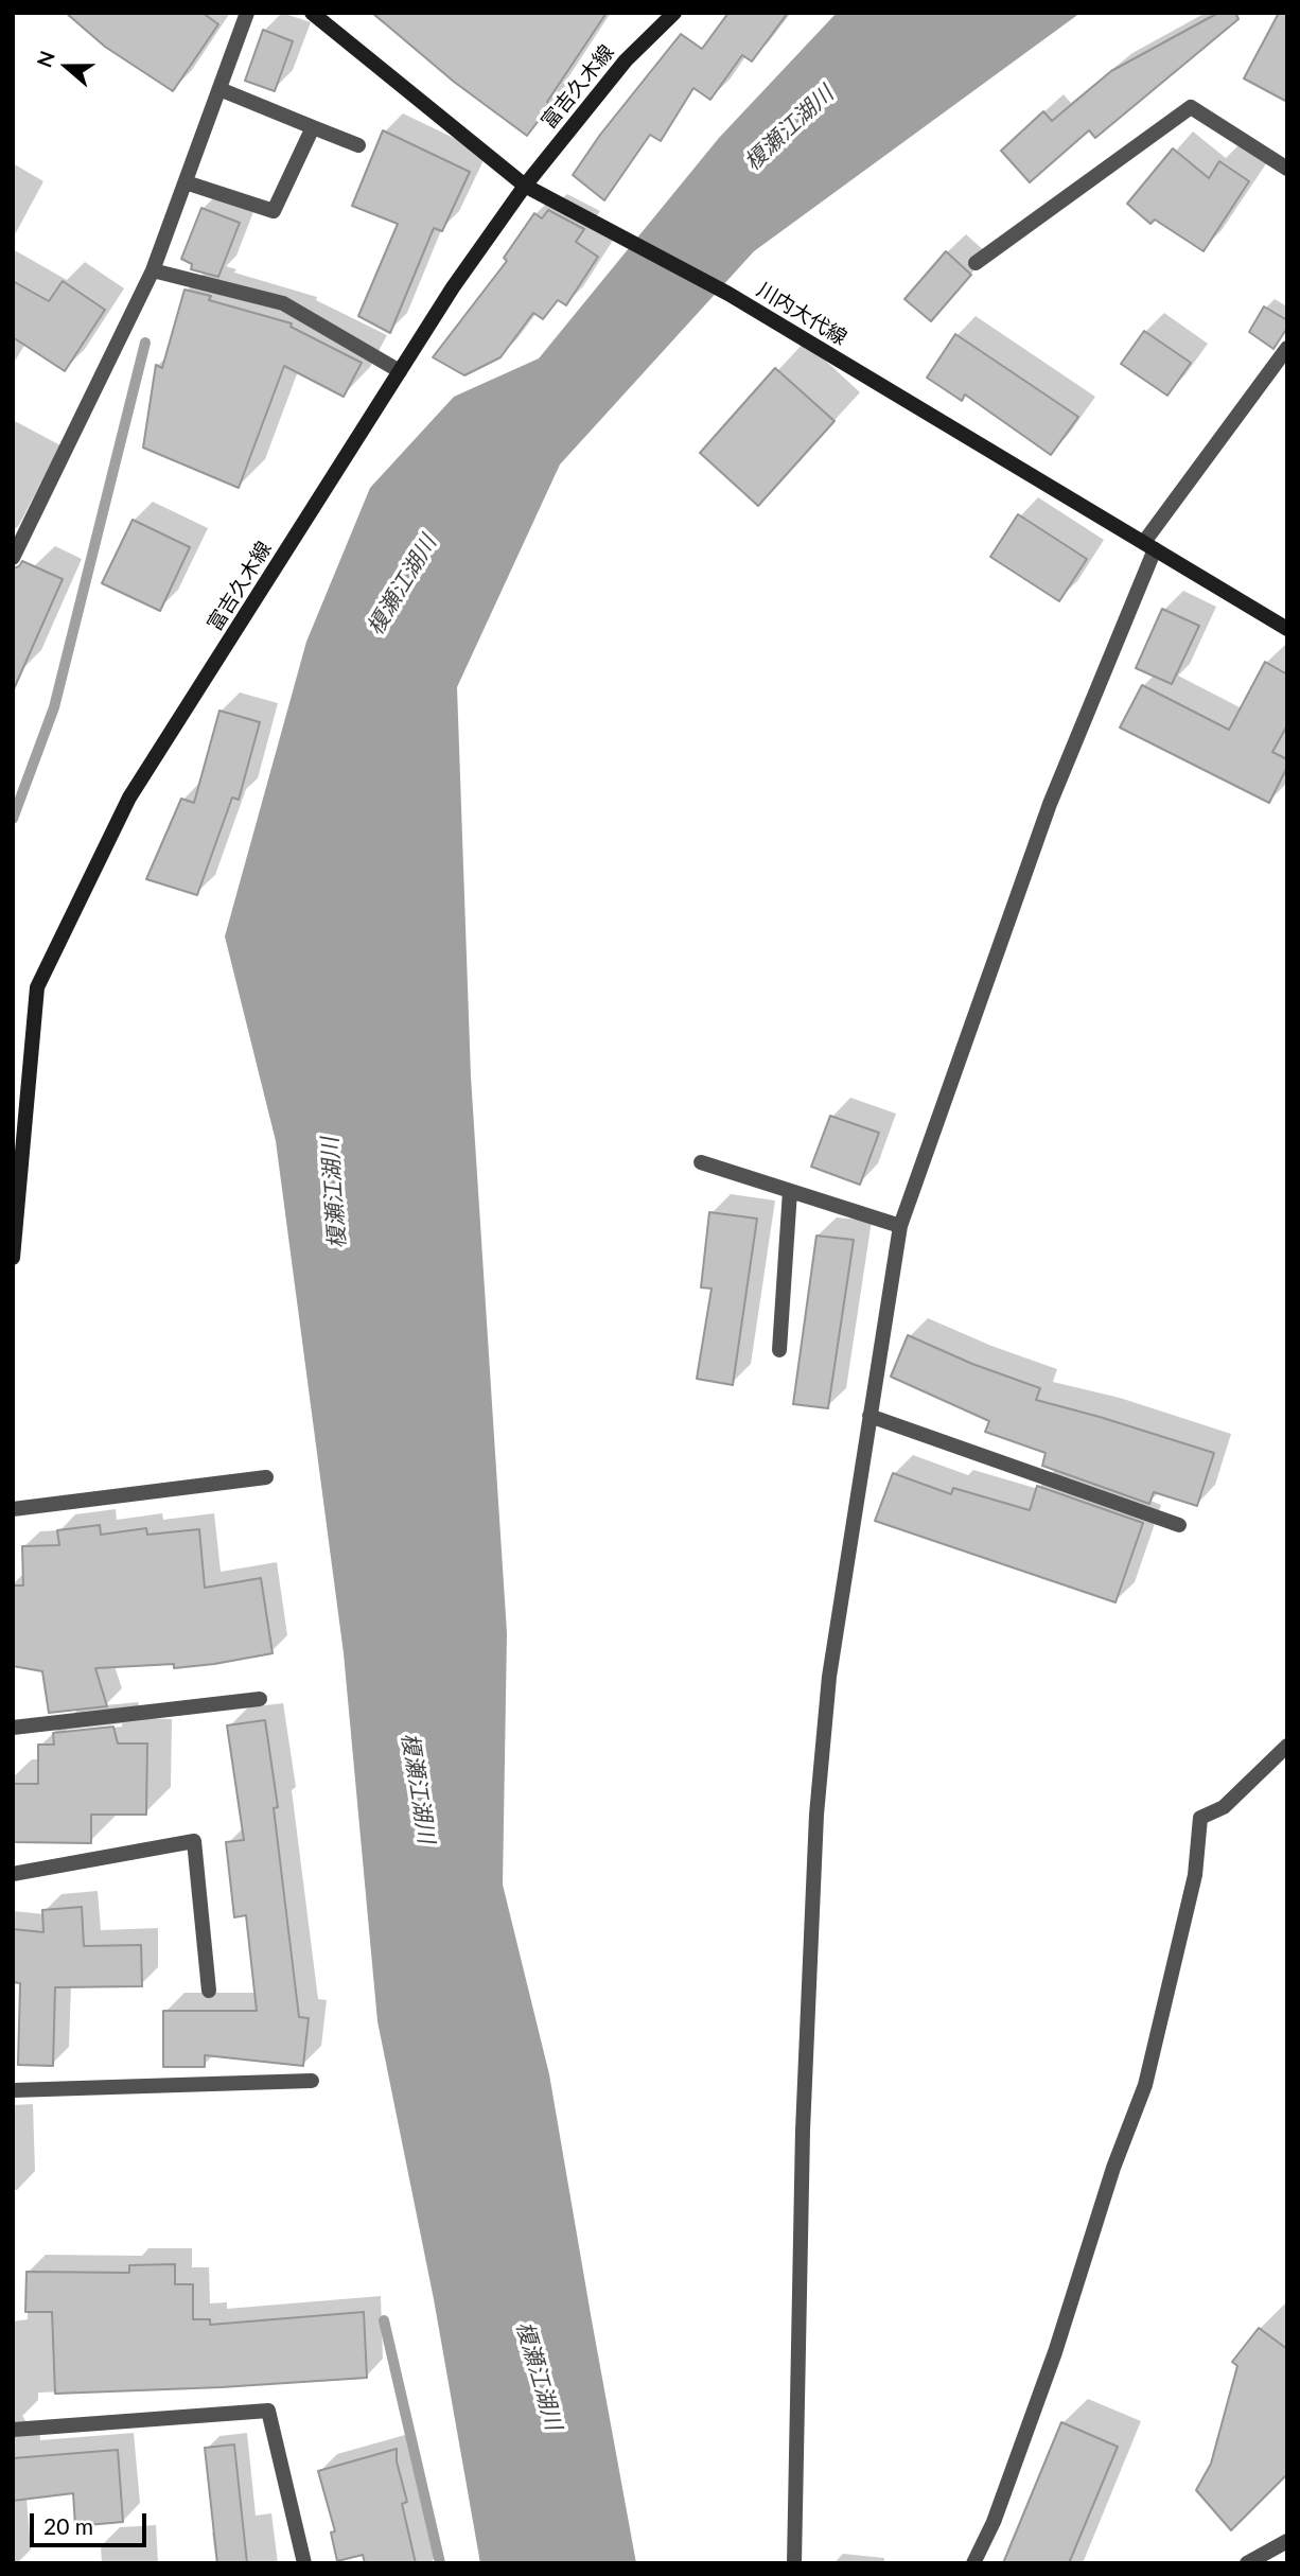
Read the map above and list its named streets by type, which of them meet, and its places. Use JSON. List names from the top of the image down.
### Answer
{
  "streets": {
    "main road": ["富吉久木線", "川内大代線"]
  },
  "crossings": [
    ["富吉久木線", "川内大代線"]
  ],
  "water": ["榎瀬江湖川"],
  "scale_bar": "20 m",
  "north": "left"
}
